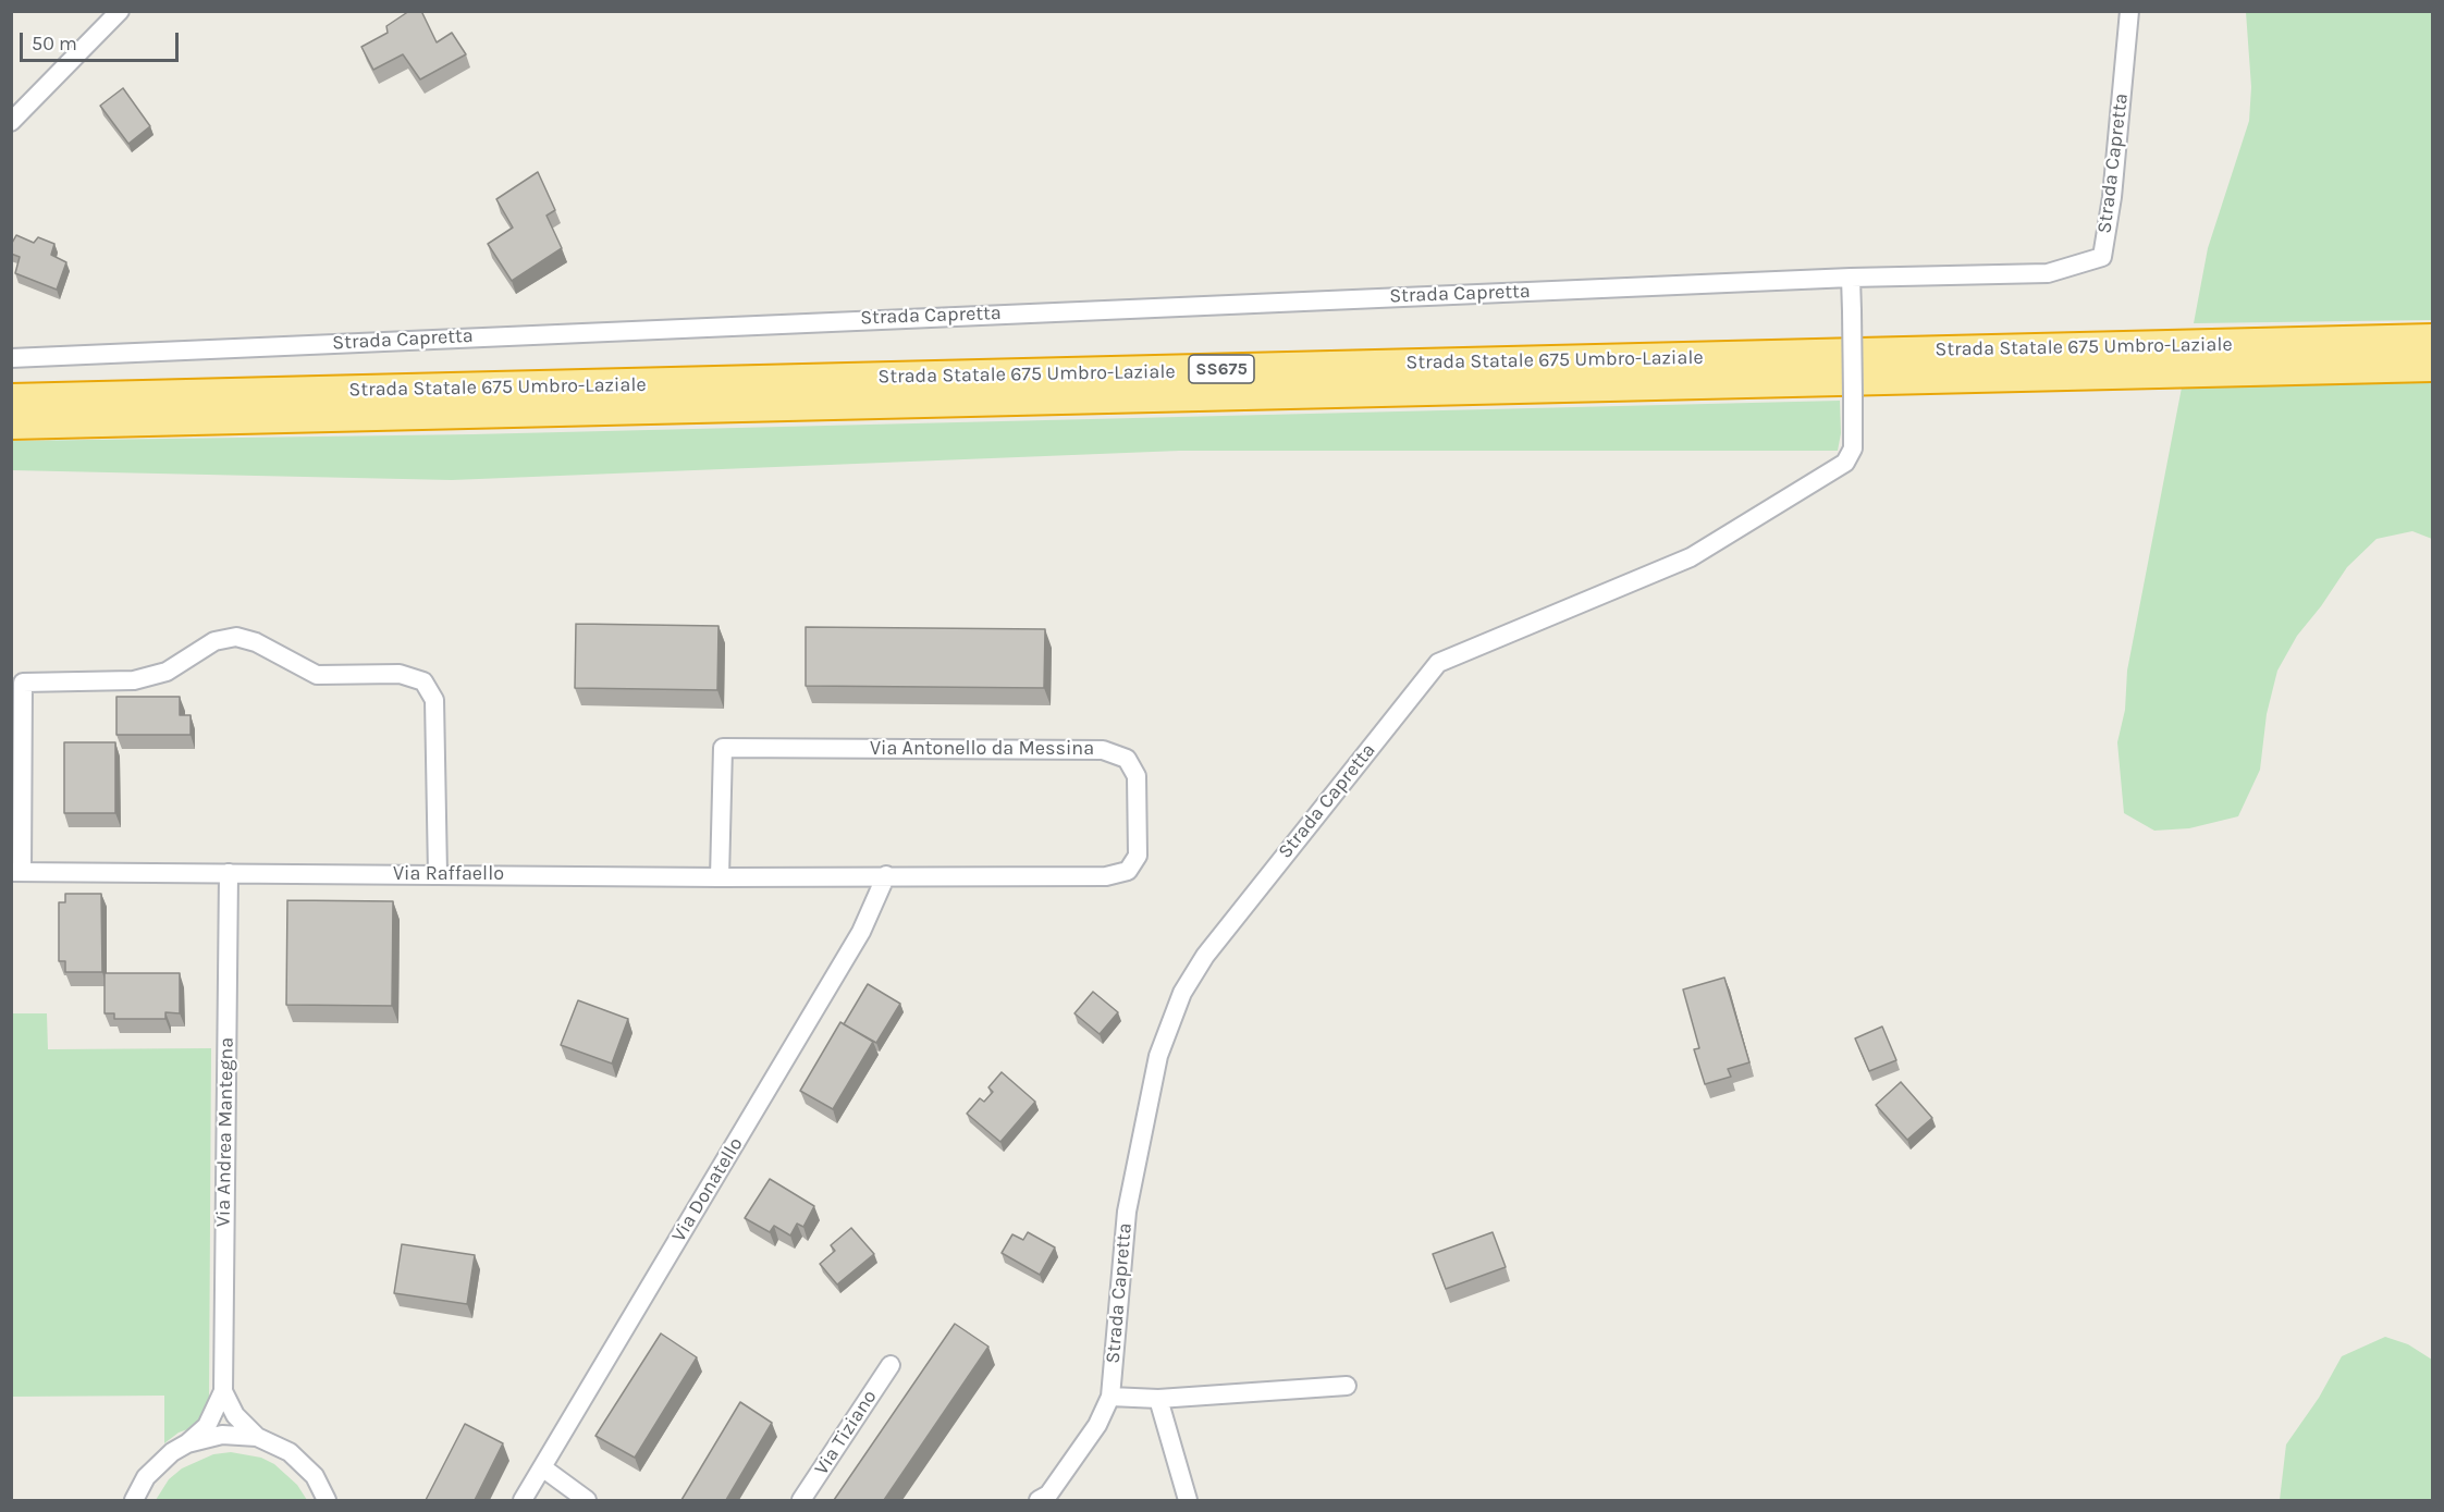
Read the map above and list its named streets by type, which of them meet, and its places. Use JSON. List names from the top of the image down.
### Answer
{
  "streets": {
    "highway": ["Strada Statale 675 Umbro-Laziale", "SS675"],
    "street": [
      "Strada Capretta",
      "Via Antonello da Messina",
      "Via Raffaello",
      "Via Andrea Mantegna",
      "Via Donatello",
      "Via Tiziano"
    ]
  },
  "crossings": [
    ["Via Antonello da Messina", "Via Raffaello"],
    ["Via Antonello da Messina", "Via Donatello"],
    ["Via Raffaello", "Via Andrea Mantegna"],
    ["Via Raffaello", "Via Donatello"]
  ],
  "scale_bar": "50 m"
}
